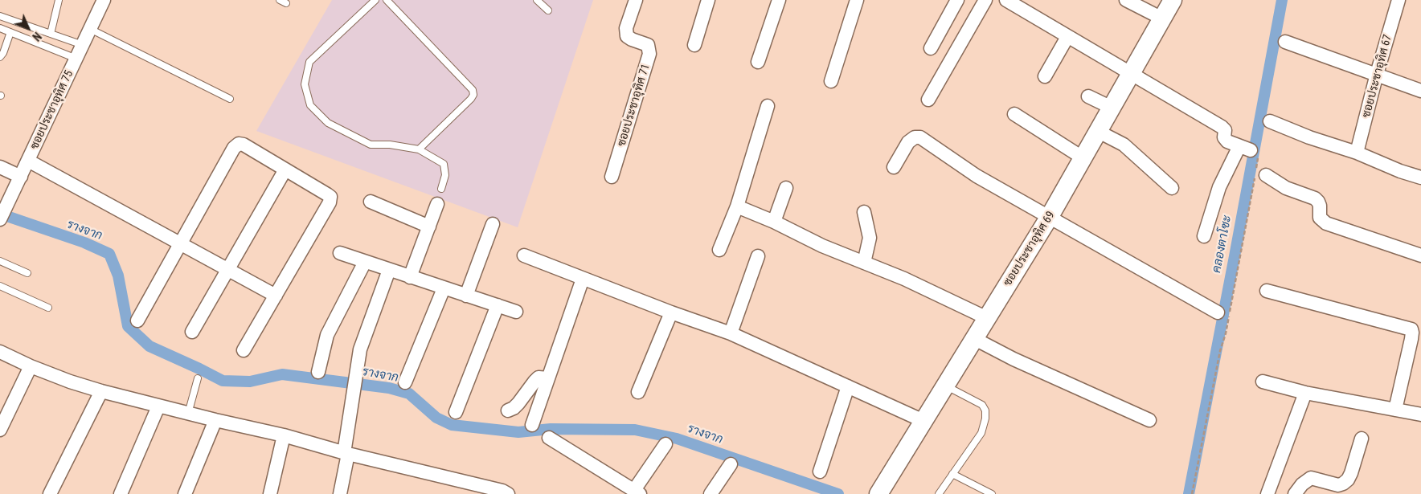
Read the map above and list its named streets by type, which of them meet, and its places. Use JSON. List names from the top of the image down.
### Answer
{
  "streets": {
    "street": [
      "ซอยประชาอุทิศ 67",
      "ซอยประชาอุทิศ 71",
      "ซอยประชาอุทิศ 75",
      "ซอยประชาอุทิศ 69"
    ]
  },
  "water": ["รางจาก", "คลองตาโซะ"],
  "north": "bottom right"
}
